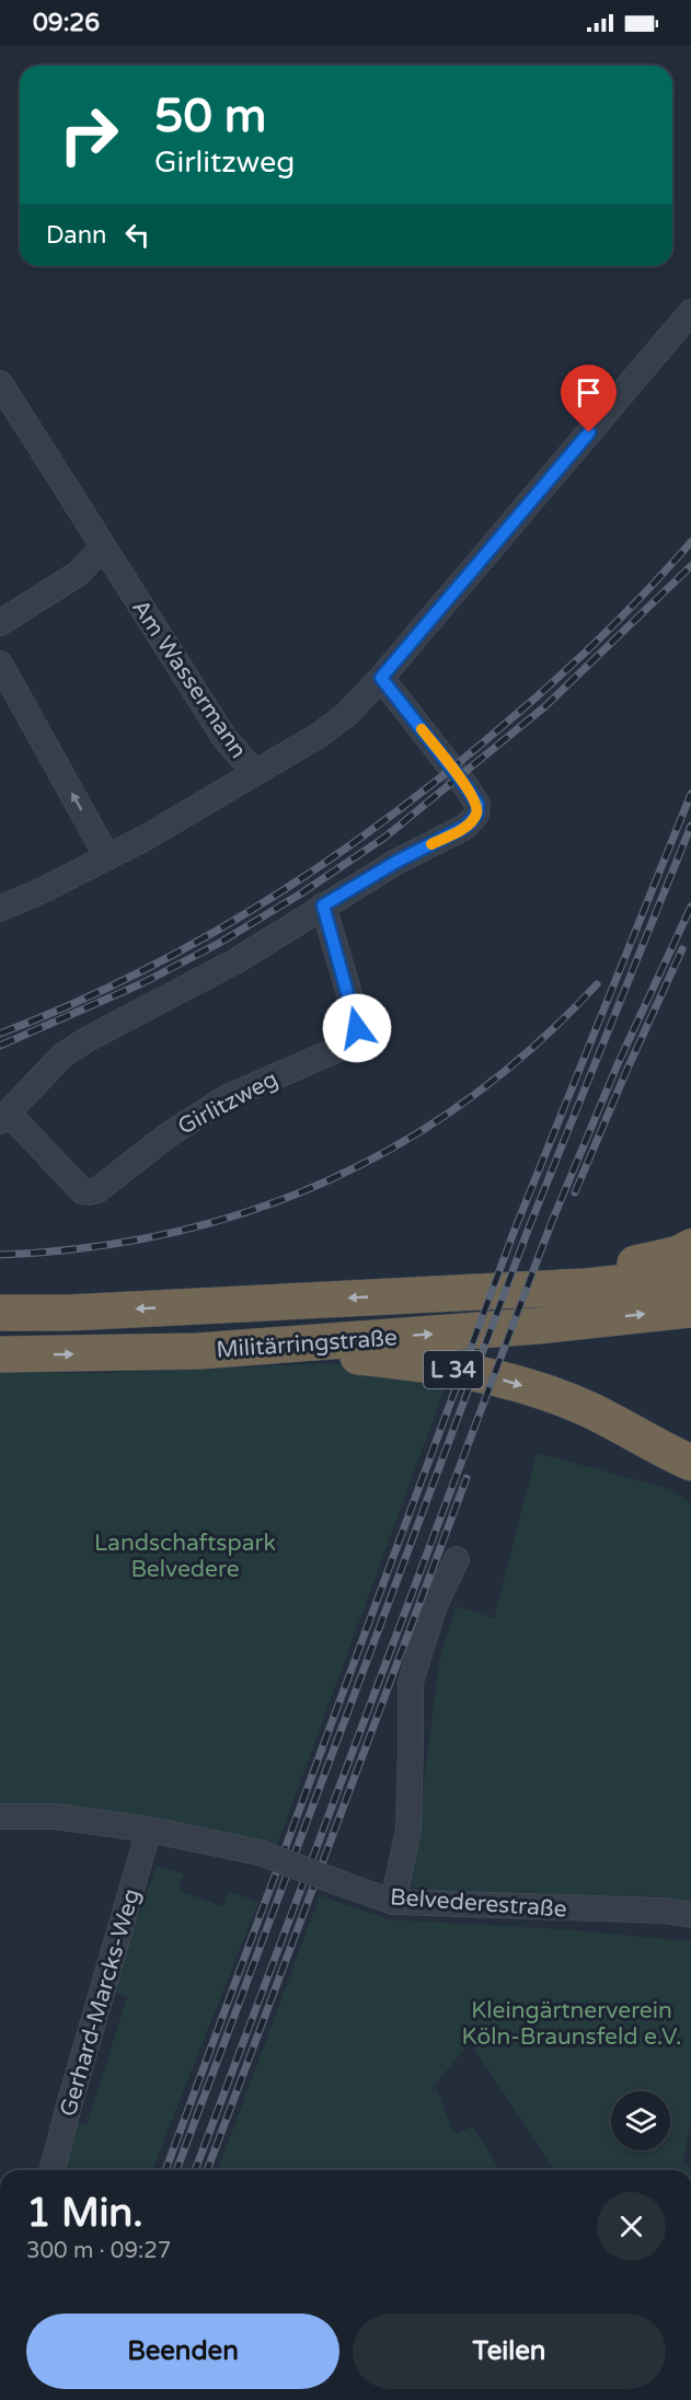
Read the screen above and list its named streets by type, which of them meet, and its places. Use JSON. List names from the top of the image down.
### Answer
{
  "streets": {
    "highway": ["Militärringstraße", "L 34"],
    "street": [
      "Am Wassermann",
      "Girlitzweg",
      "Belvederestraße",
      "Gerhard-Marcks-Weg"
    ]
  },
  "crossings": [
    ["Militärringstraße", "L 34"],
    ["Belvederestraße", "Gerhard-Marcks-Weg"]
  ],
  "parks": ["Landschaftspark Belvedere", "Kleingärtnerverein Köln-Braunsfeld e.V."],
  "page": {
    "status": "09:26",
    "turn": ["50 m", "Girlitzweg"],
    "then": "Dann",
    "heading": ["1 Min.", "300 m · 09:27"],
    "buttons": ["Beenden", "Teilen"]
  }
}
